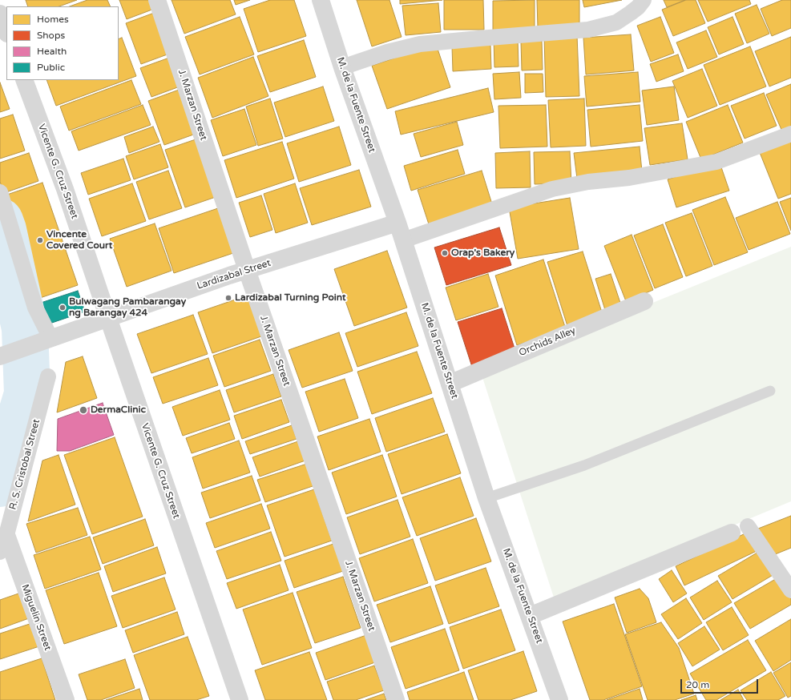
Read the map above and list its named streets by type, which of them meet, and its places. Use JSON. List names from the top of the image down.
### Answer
{
  "streets": {
    "street": [
      "J. Marzan Street",
      "M. de la Fuente Street",
      "Vicente G. Cruz Street",
      "Lardizabal Street",
      "Orchids Alley",
      "R. S. Cristobal Street",
      "Miguelin Street"
    ]
  },
  "crossings": [
    ["J. Marzan Street", "Lardizabal Street"],
    ["M. de la Fuente Street", "Lardizabal Street"],
    ["M. de la Fuente Street", "Orchids Alley"],
    ["Vicente G. Cruz Street", "Lardizabal Street"],
    ["R. S. Cristobal Street", "Miguelin Street"]
  ],
  "places": [
    "Vincente Covered Court",
    "Orap's Bakery",
    "Lardizabal Turning Point",
    "Bulwagang Pambarangay ng Barangay 424",
    "DermaClinic"
  ],
  "legend": [
    "Homes",
    "Shops",
    "Health",
    "Public"
  ],
  "scale_bar": "20 m"
}
